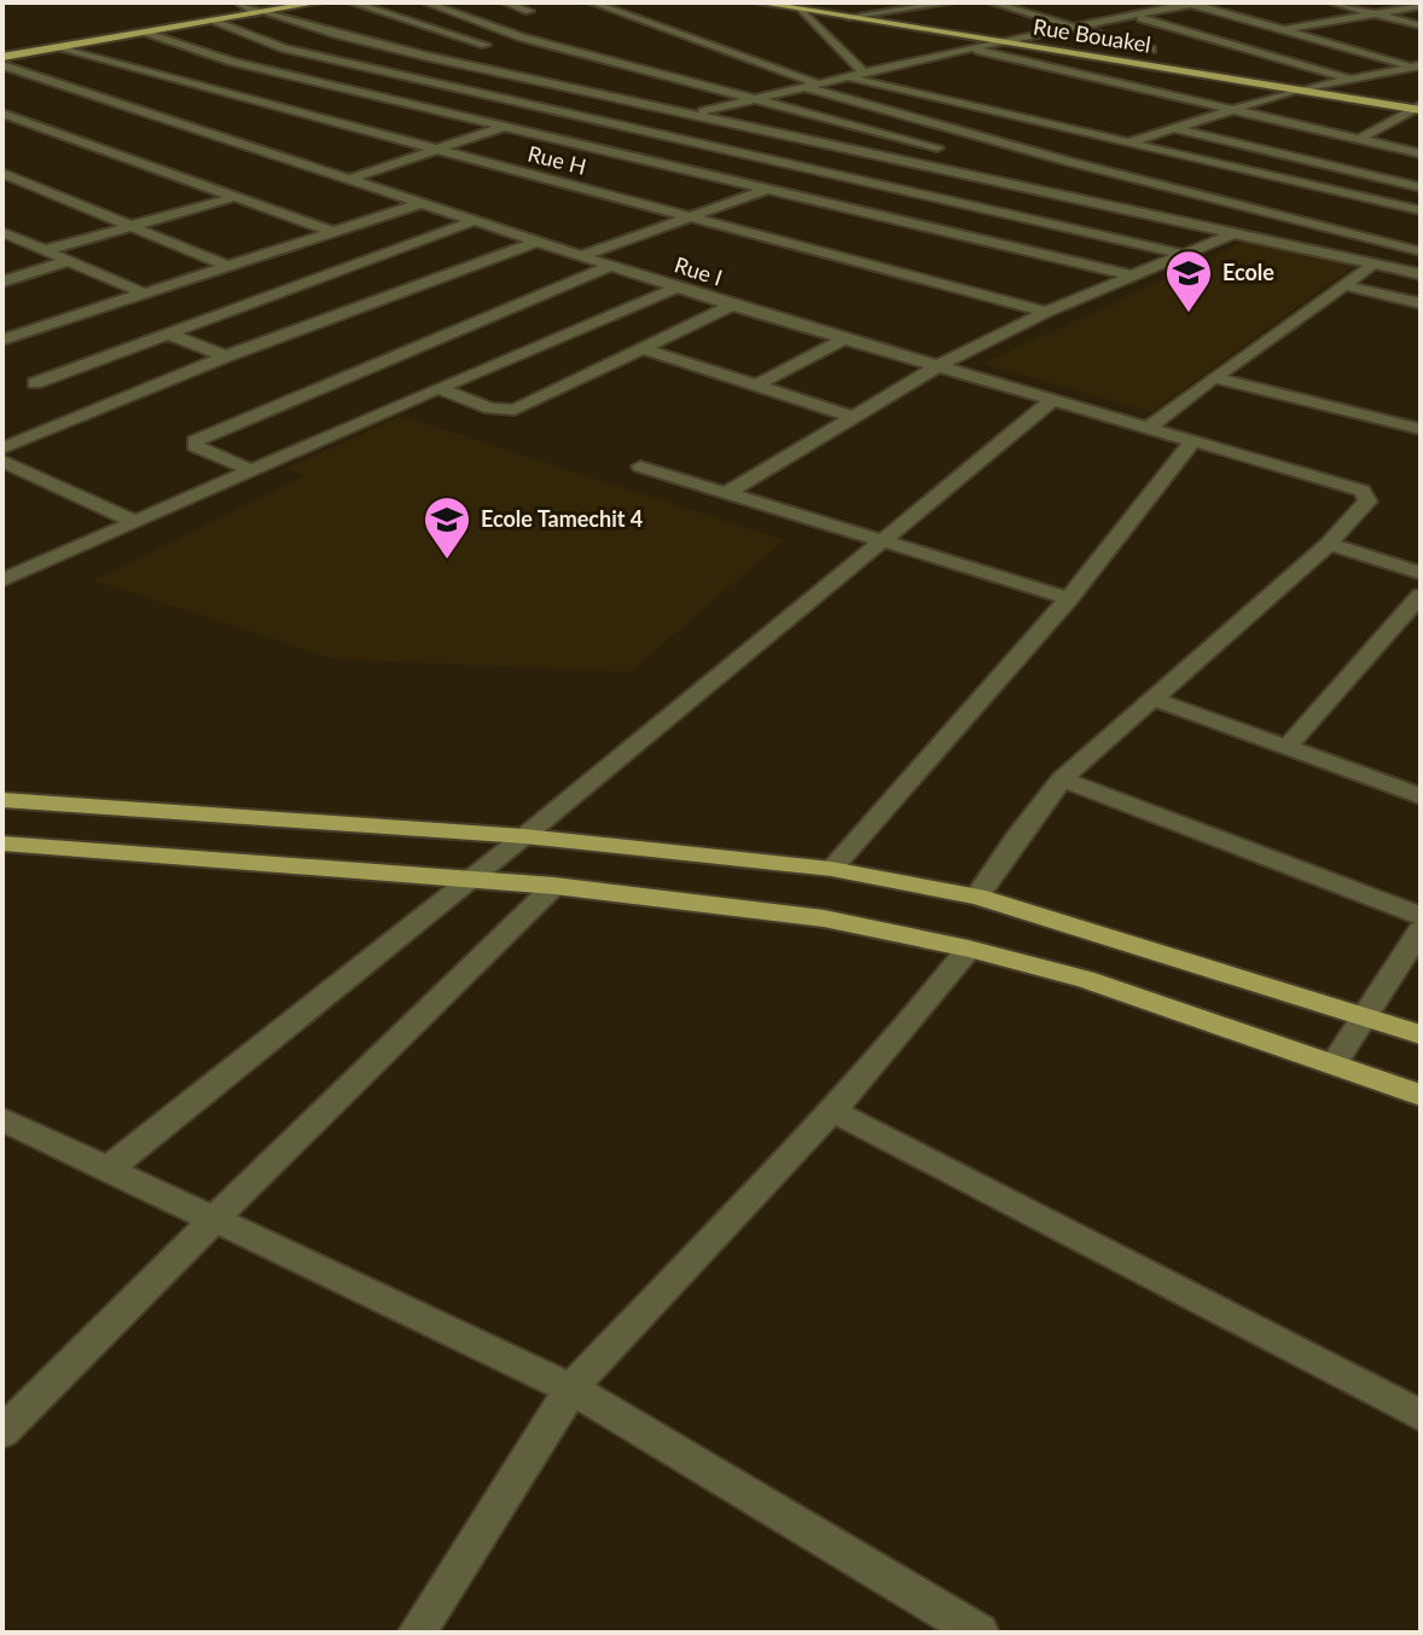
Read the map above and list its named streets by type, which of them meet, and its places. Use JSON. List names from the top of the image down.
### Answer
{
  "streets": {
    "main road": ["Rue Bouakel"],
    "street": ["Rue H", "Rue I"]
  },
  "places": {
    "school or university": ["Ecole", "Ecole Tamechit 4"]
  }
}
